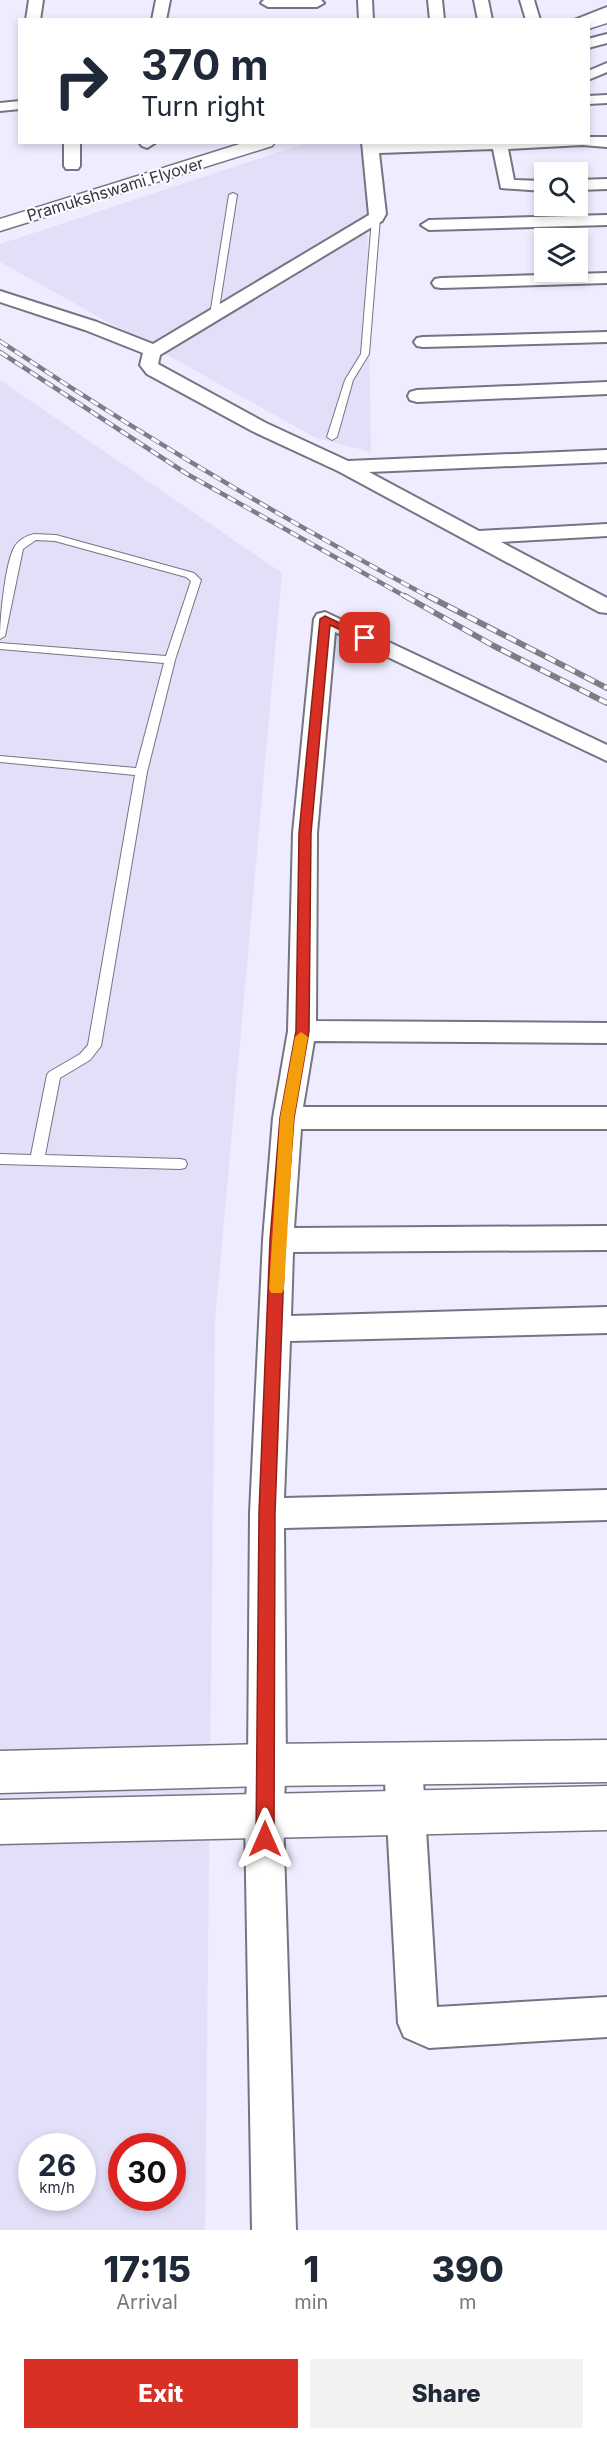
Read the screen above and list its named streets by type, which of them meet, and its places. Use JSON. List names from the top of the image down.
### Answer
{
  "streets": {
    "main road": ["Pramukshswami Flyover"]
  },
  "page": {
    "turn": ["370 m", "Turn right"],
    "speed": "26 km/h",
    "limit": "30",
    "eta": [
      "17:15",
      "Arrival",
      "1",
      "min",
      "390",
      "m"
    ],
    "buttons": ["Exit", "Share"]
  }
}
